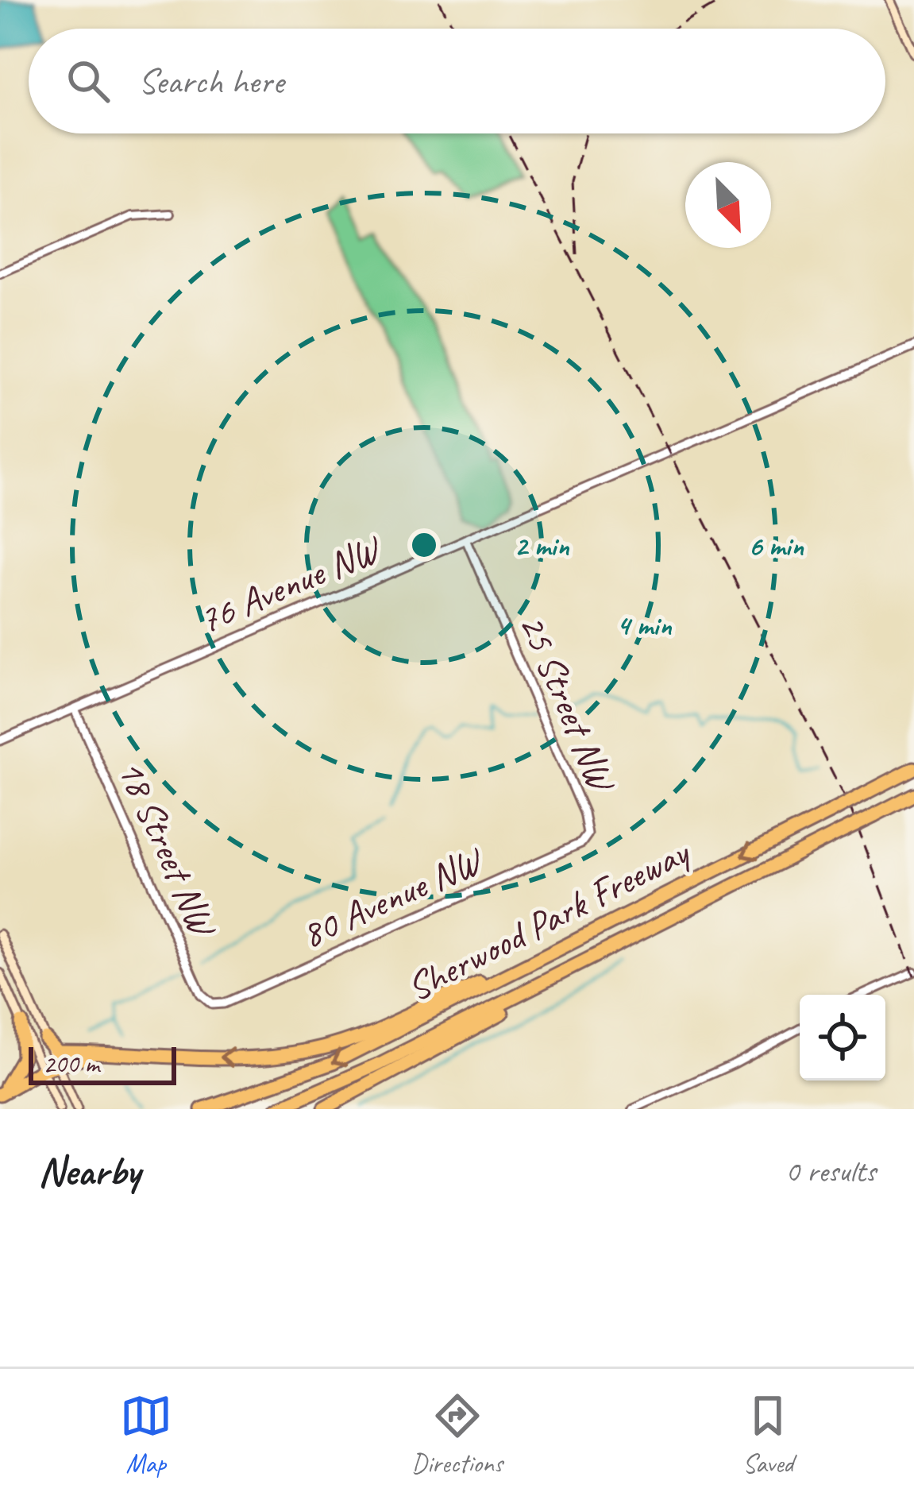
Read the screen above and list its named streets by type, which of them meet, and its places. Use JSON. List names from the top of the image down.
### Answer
{
  "streets": {
    "highway": ["Sherwood Park Freeway"],
    "street": [
      "76 Avenue NW",
      "25 Street NW",
      "18 Street NW",
      "80 Avenue NW"
    ]
  },
  "crossings": [
    ["76 Avenue NW", "25 Street NW"],
    ["76 Avenue NW", "18 Street NW"],
    ["25 Street NW", "80 Avenue NW"],
    ["18 Street NW", "80 Avenue NW"]
  ],
  "scale_bar": "200 m",
  "north": "bottom right",
  "page": {
    "search": "Search here",
    "scale": "200 m",
    "heading": ["Nearby", "0 results"],
    "nav": ["Map", "Directions", "Saved"]
  },
  "rings": ["2 min", "6 min", "4 min"]
}
